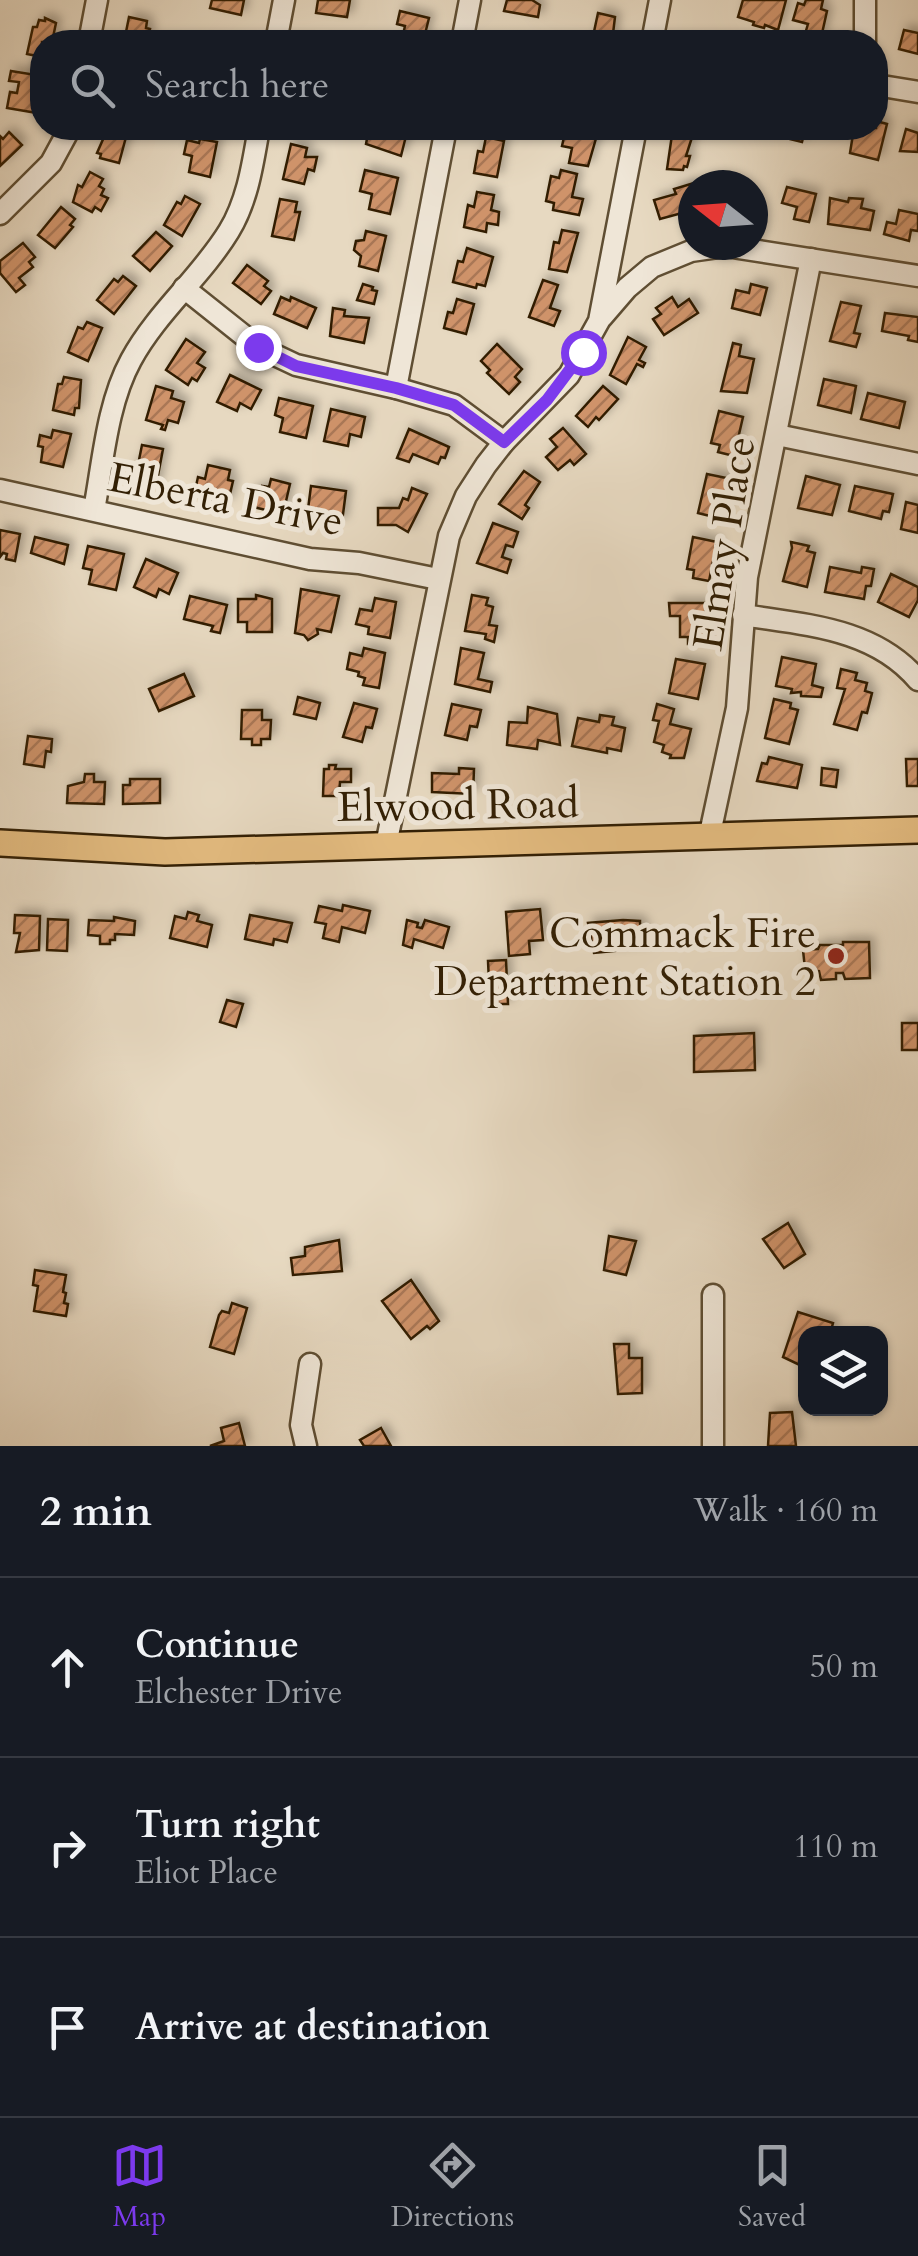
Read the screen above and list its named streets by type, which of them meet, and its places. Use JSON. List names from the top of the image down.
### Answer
{
  "streets": {
    "main road": ["Elwood Road"],
    "street": ["Elberta Drive", "Elmay Place"]
  },
  "crossings": [
    ["Elmay Place", "Elwood Road"]
  ],
  "places": ["Commack Fire Department Station 2"],
  "north": "left",
  "page": {
    "search": "Search here",
    "heading": ["2 min", "Walk · 160 m"],
    "list": [
      ["Continue", "Elchester Drive", "50 m"],
      ["Turn right", "Eliot Place", "110 m"],
      "Arrive at destination"
    ],
    "nav": ["Map", "Directions", "Saved"]
  }
}
